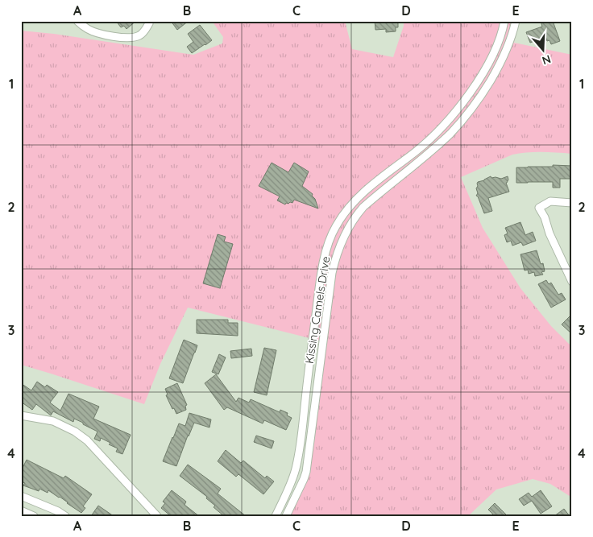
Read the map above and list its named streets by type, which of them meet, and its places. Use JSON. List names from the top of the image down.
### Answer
{
  "streets": {
    "street": ["Kissing Camels Drive"]
  },
  "north": "bottom",
  "grid": {
    "columns": [
      "A",
      "B",
      "C",
      "D",
      "E"
    ],
    "rows": [
      "1",
      "2",
      "3",
      "4"
    ]
  }
}
